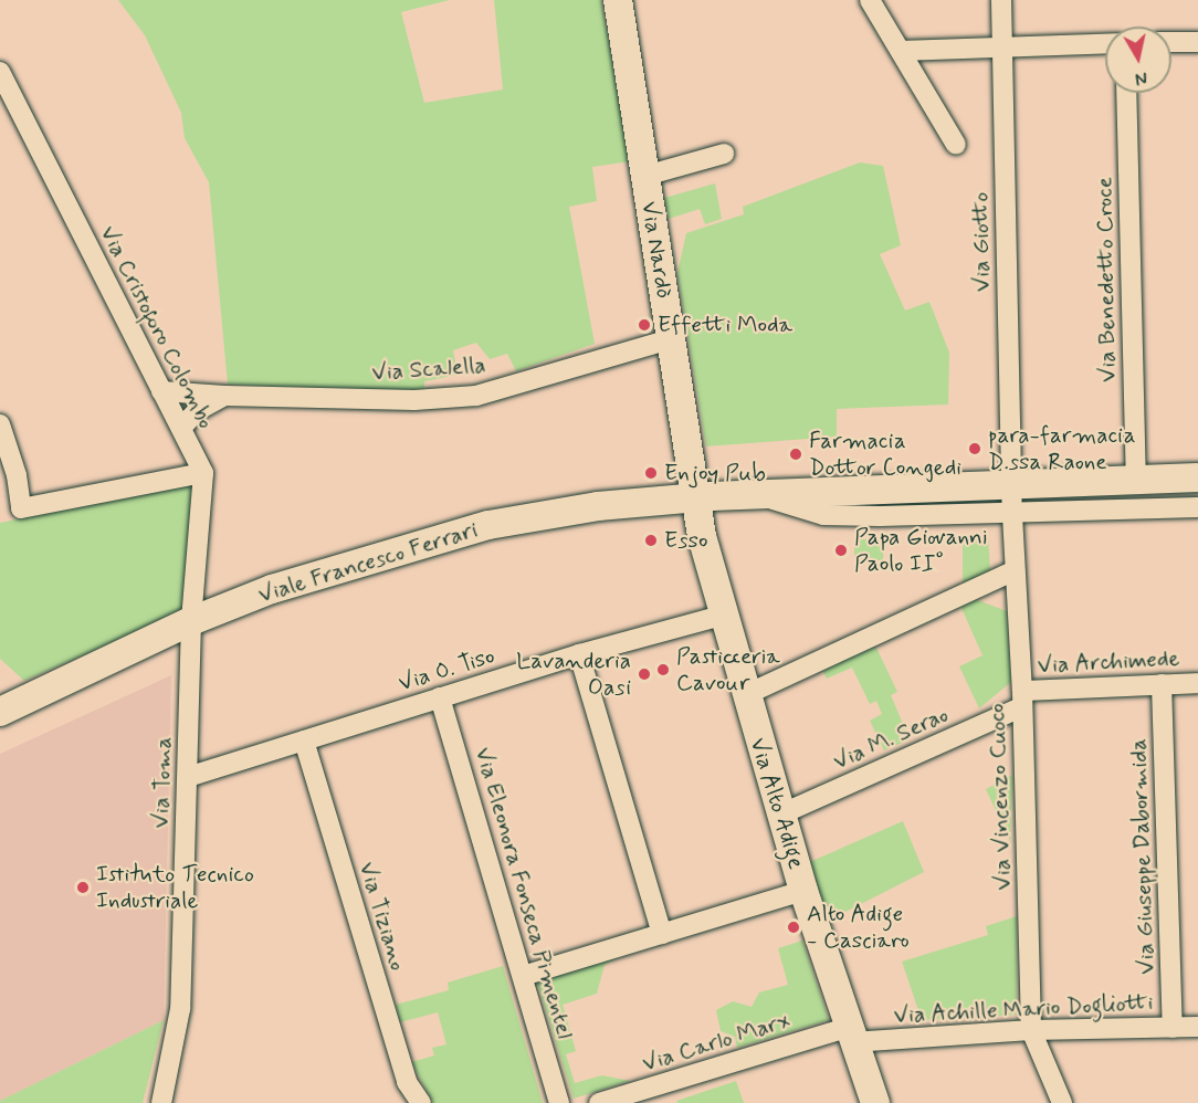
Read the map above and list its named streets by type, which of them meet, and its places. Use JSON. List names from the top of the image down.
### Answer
{
  "streets": {
    "street": [
      "Via Giotto",
      "Via Nardò",
      "Via Benedetto Croce",
      "Via Cristoforo Colombo",
      "Via Scalella",
      "Viale Francesco Ferrari",
      "Via Archimede",
      "Via O. Tiso",
      "Via M. Serao",
      "Via Toma",
      "Via Vincenzo Cuoco",
      "Via Alto Adige",
      "Via Giuseppe Dabormida",
      "Via Eleonora Fonseca Pimentel",
      "Via Tiziano",
      "Via Achille Mario Dogliotti",
      "Via Carlo Marx"
    ]
  },
  "crossings": [
    ["Via Giotto", "Viale Francesco Ferrari"],
    ["Via Giotto", "Via Vincenzo Cuoco"],
    ["Via Nardò", "Via Scalella"],
    ["Via Nardò", "Viale Francesco Ferrari"],
    ["Via Nardò", "Via Alto Adige"],
    ["Via Benedetto Croce", "Viale Francesco Ferrari"],
    ["Via Cristoforo Colombo", "Via Scalella"],
    ["Viale Francesco Ferrari", "Via Toma"],
    ["Viale Francesco Ferrari", "Via Vincenzo Cuoco"],
    ["Viale Francesco Ferrari", "Via Alto Adige"],
    ["Via Archimede", "Via M. Serao"],
    ["Via Archimede", "Via Vincenzo Cuoco"],
    ["Via Archimede", "Via Giuseppe Dabormida"],
    ["Via O. Tiso", "Via Toma"],
    ["Via O. Tiso", "Via Alto Adige"],
    ["Via O. Tiso", "Via Eleonora Fonseca Pimentel"],
    ["Via O. Tiso", "Via Tiziano"],
    ["Via M. Serao", "Via Vincenzo Cuoco"],
    ["Via M. Serao", "Via Alto Adige"],
    ["Via Vincenzo Cuoco", "Via Achille Mario Dogliotti"],
    ["Via Alto Adige", "Via Achille Mario Dogliotti"],
    ["Via Alto Adige", "Via Carlo Marx"],
    ["Via Giuseppe Dabormida", "Via Achille Mario Dogliotti"],
    ["Via Achille Mario Dogliotti", "Via Carlo Marx"]
  ],
  "places": [
    "Effetti Moda",
    "para-farmacia D.ssa Raone",
    "Farmacia Dottor Congedi",
    "Enjoy Pub",
    "Esso",
    "Papa Giovanni Paolo II°",
    "Pasticceria Cavour",
    "Lavanderia Oasi",
    "Istituto Tecnico Industriale",
    "Alto Adige - Casciaro"
  ],
  "north": "bottom"
}
